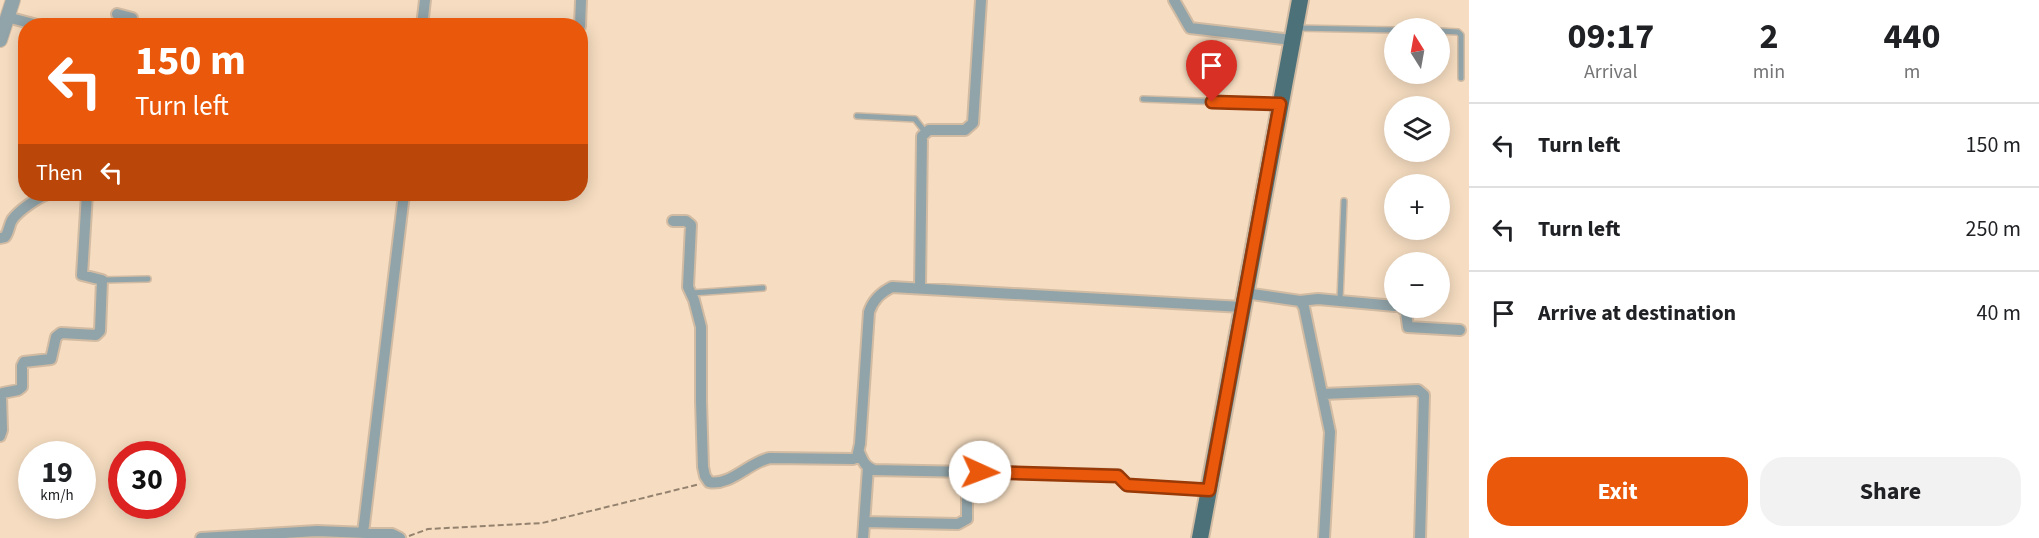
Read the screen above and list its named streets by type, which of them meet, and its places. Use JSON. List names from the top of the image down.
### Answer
{
  "north": "top",
  "page": {
    "eta": [
      "09:17",
      "Arrival",
      "2",
      "min",
      "440",
      "m"
    ],
    "map_buttons": ["+", "−"],
    "turn": ["150 m", "Turn left"],
    "list": [
      {
        "name": "Turn left",
        "value": "150 m"
      },
      {
        "name": "Turn left",
        "value": "250 m"
      },
      {
        "name": "Arrive at destination",
        "value": "40 m"
      }
    ],
    "then": "Then",
    "speed": "19 km/h",
    "limit": "30",
    "buttons": ["Exit", "Share"]
  }
}
